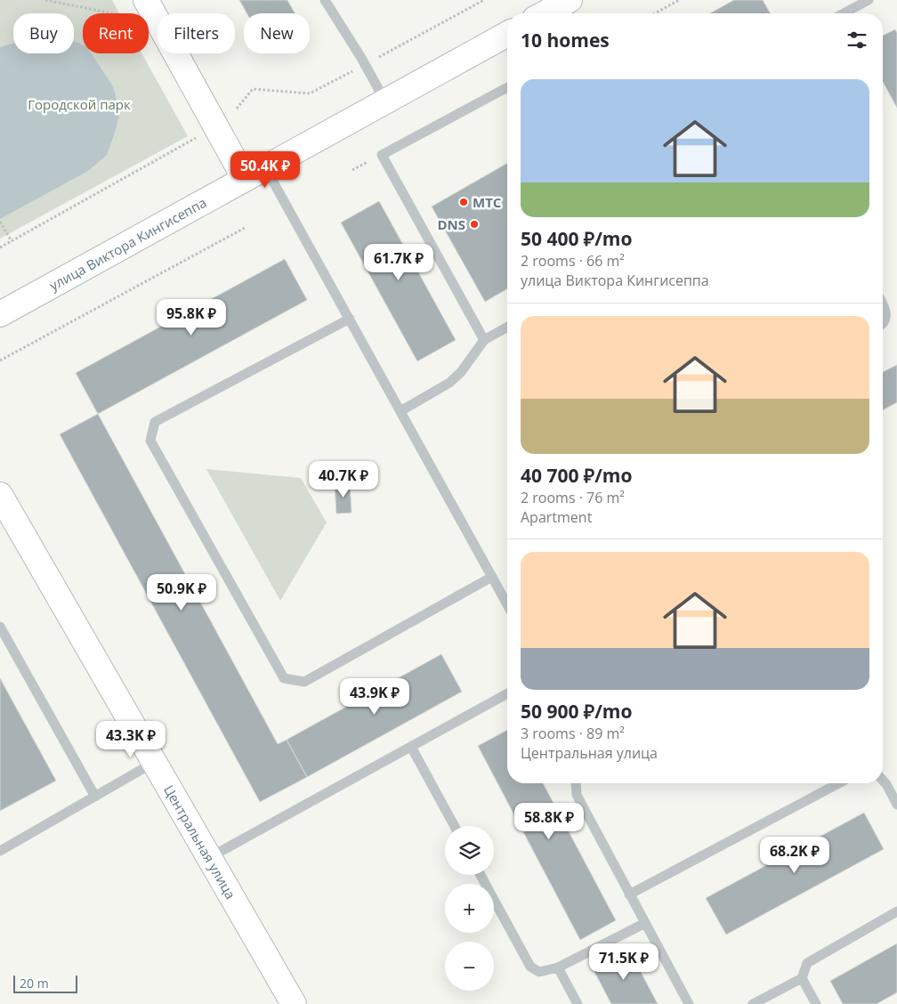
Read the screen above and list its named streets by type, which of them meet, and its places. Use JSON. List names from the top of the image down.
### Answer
{
  "streets": {
    "street": ["улица Виктора Кингисеппа", "Центральная улица"]
  },
  "parks": ["Городской парк"],
  "places": ["МТС", "DNS"],
  "scale_bar": "20 m",
  "page": {
    "chip": [
      "Buy",
      "Rent",
      "Filters",
      "New"
    ],
    "heading": "10 homes",
    "list": [
      {
        "name": "50 400 ₽/mo",
        "note": "2 rooms · 66 m² · улица Виктора Кингисеппа"
      },
      {
        "name": "40 700 ₽/mo",
        "note": "2 rooms · 76 m² · Apartment"
      },
      {
        "name": "50 900 ₽/mo",
        "note": "3 rooms · 89 m² · Центральная улица"
      }
    ],
    "price": [
      "50.4K ₽",
      "61.7K ₽",
      "95.8K ₽",
      "40.7K ₽",
      "50.9K ₽",
      "43.9K ₽",
      "43.3K ₽",
      "58.8K ₽",
      "68.2K ₽",
      "71.5K ₽"
    ],
    "map_buttons": ["+", "−"],
    "scale": "20 m"
  }
}
